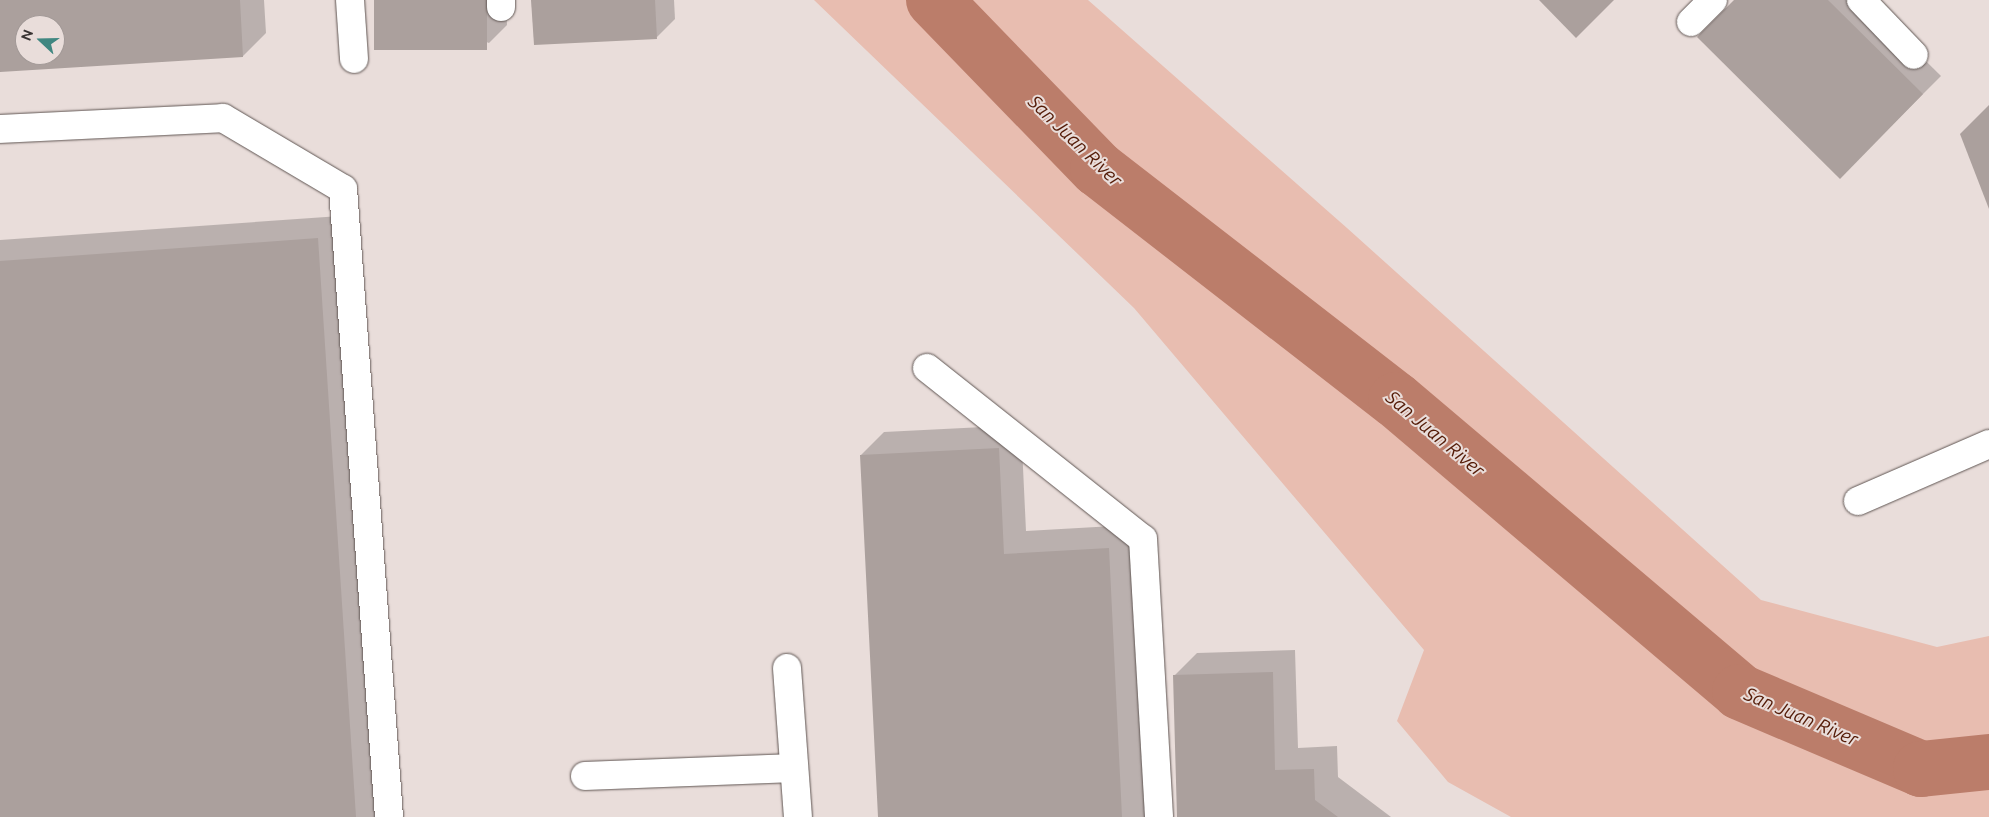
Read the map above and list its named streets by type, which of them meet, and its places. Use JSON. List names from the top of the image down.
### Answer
{
  "water": ["San Juan River"],
  "north": "left"
}
